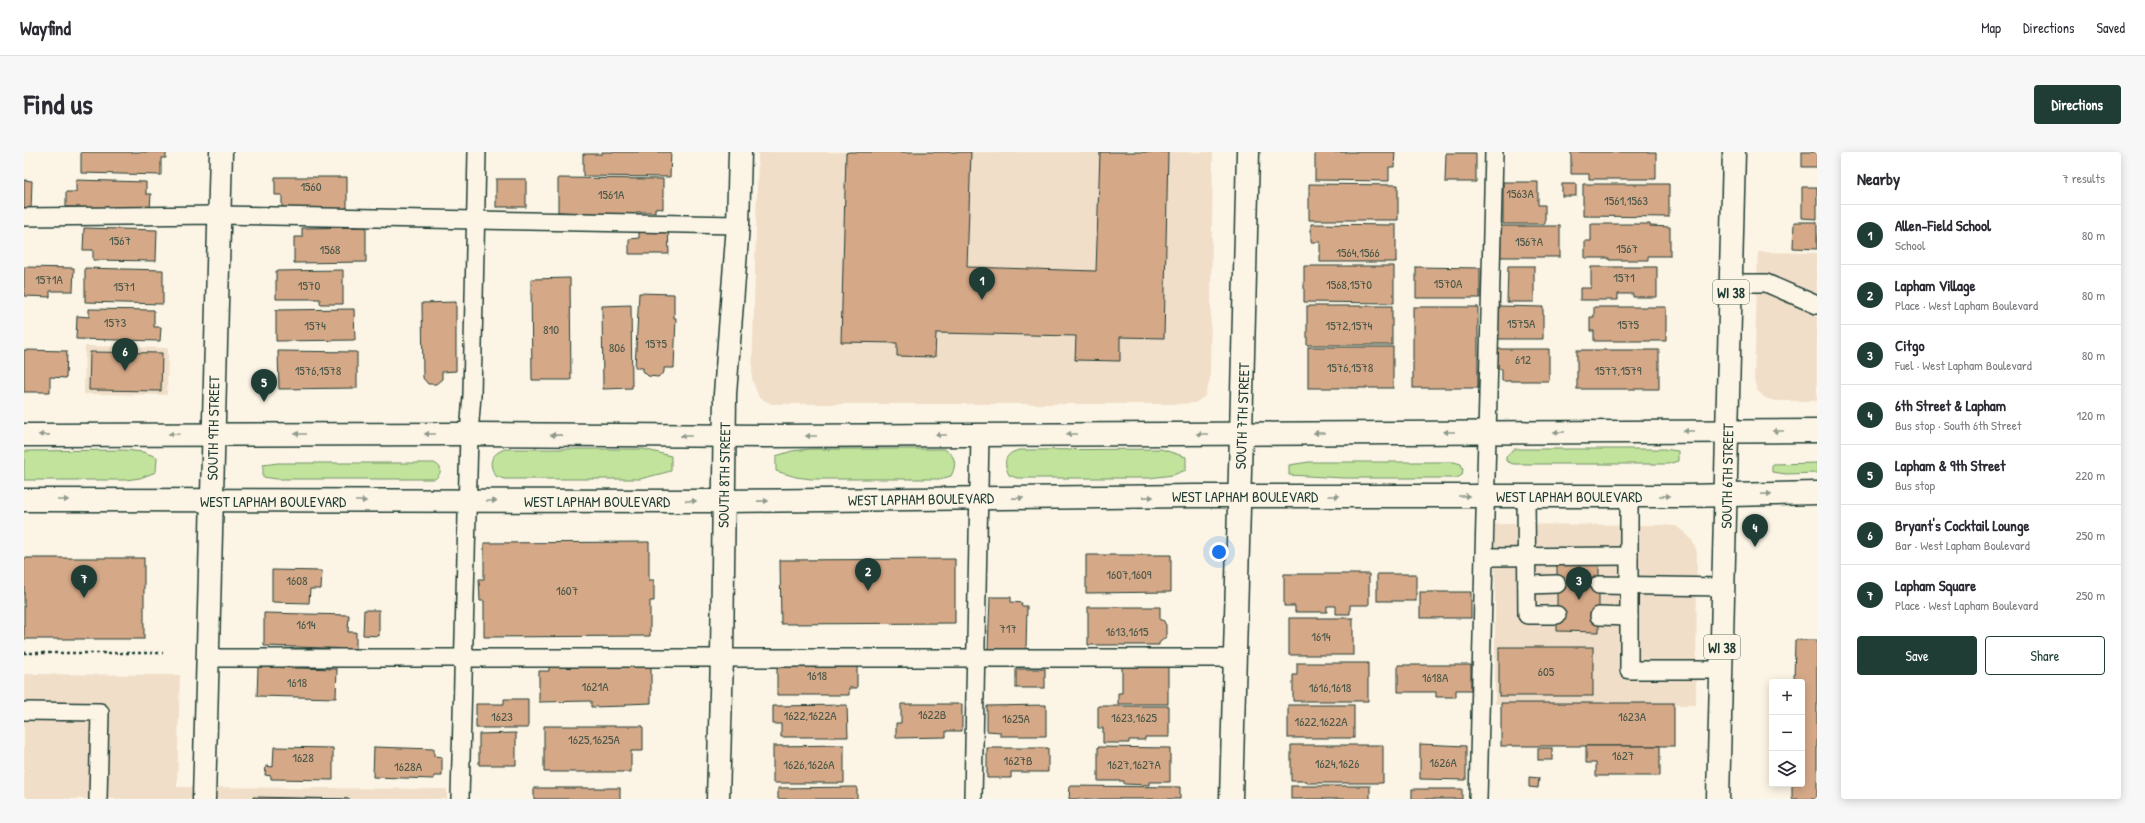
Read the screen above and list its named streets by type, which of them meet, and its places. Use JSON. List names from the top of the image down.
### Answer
{
  "streets": {
    "street": [
      "WI 38",
      "SOUTH 7TH STREET",
      "SOUTH 9TH STREET",
      "SOUTH 8TH STREET",
      "SOUTH 6TH STREET",
      "WEST LAPHAM BOULEVARD"
    ]
  },
  "crossings": [
    ["SOUTH 7TH STREET", "WEST LAPHAM BOULEVARD"],
    ["SOUTH 9TH STREET", "WEST LAPHAM BOULEVARD"],
    ["SOUTH 8TH STREET", "WEST LAPHAM BOULEVARD"],
    ["SOUTH 6TH STREET", "WEST LAPHAM BOULEVARD"]
  ],
  "house_numbers": [
    "1560",
    "1563A",
    "1561A",
    "1561,1563",
    "1567",
    "1567A",
    "1567",
    "1568",
    "1564,1566",
    "1571",
    "1571A",
    "1570A",
    "1568,1570",
    "1570",
    "1571",
    "1573",
    "1575A",
    "1575",
    "1574",
    "1572,1574",
    "810",
    "1575",
    "806",
    "612",
    "1576,1578",
    "1576,1578",
    "1577,1579",
    "1607,1609",
    "1608",
    "1607",
    "1614",
    "717",
    "1613,1615",
    "1614",
    "605",
    "1618",
    "1618A",
    "1618",
    "1621A",
    "1616,1618",
    "1622B",
    "1622,1622A",
    "1623",
    "1623A",
    "1623,1625",
    "1625A",
    "1622,1622A",
    "1625,1625A",
    "1627",
    "1628",
    "1627B",
    "1626A",
    "1624,1626",
    "1626,1626A",
    "1627,1627A",
    "1628A"
  ],
  "page": {
    "header": "Wayfind",
    "nav": ["Map", "Directions", "Saved"],
    "title": "Find us",
    "buttons": [
      "Directions",
      ["Save", "Share"]
    ],
    "heading": ["Nearby", "7 results"],
    "list": [
      {
        "mark": "1",
        "name": "Allen-Field School",
        "note": "School",
        "value": "80 m"
      },
      {
        "mark": "2",
        "name": "Lapham Village",
        "note": "Place · West Lapham Boulevard",
        "value": "80 m"
      },
      {
        "mark": "3",
        "name": "Citgo",
        "note": "Fuel · West Lapham Boulevard",
        "value": "80 m"
      },
      {
        "mark": "4",
        "name": "6th Street & Lapham",
        "note": "Bus stop · South 6th Street",
        "value": "120 m"
      },
      {
        "mark": "5",
        "name": "Lapham & 9th Street",
        "note": "Bus stop",
        "value": "220 m"
      },
      {
        "mark": "6",
        "name": "Bryant's Cocktail Lounge",
        "note": "Bar · West Lapham Boulevard",
        "value": "250 m"
      },
      {
        "mark": "7",
        "name": "Lapham Square",
        "note": "Place · West Lapham Boulevard",
        "value": "250 m"
      }
    ],
    "pins": [
      "1",
      "6",
      "5",
      "4",
      "2",
      "7",
      "3"
    ],
    "map_buttons": ["+", "−"]
  }
}
